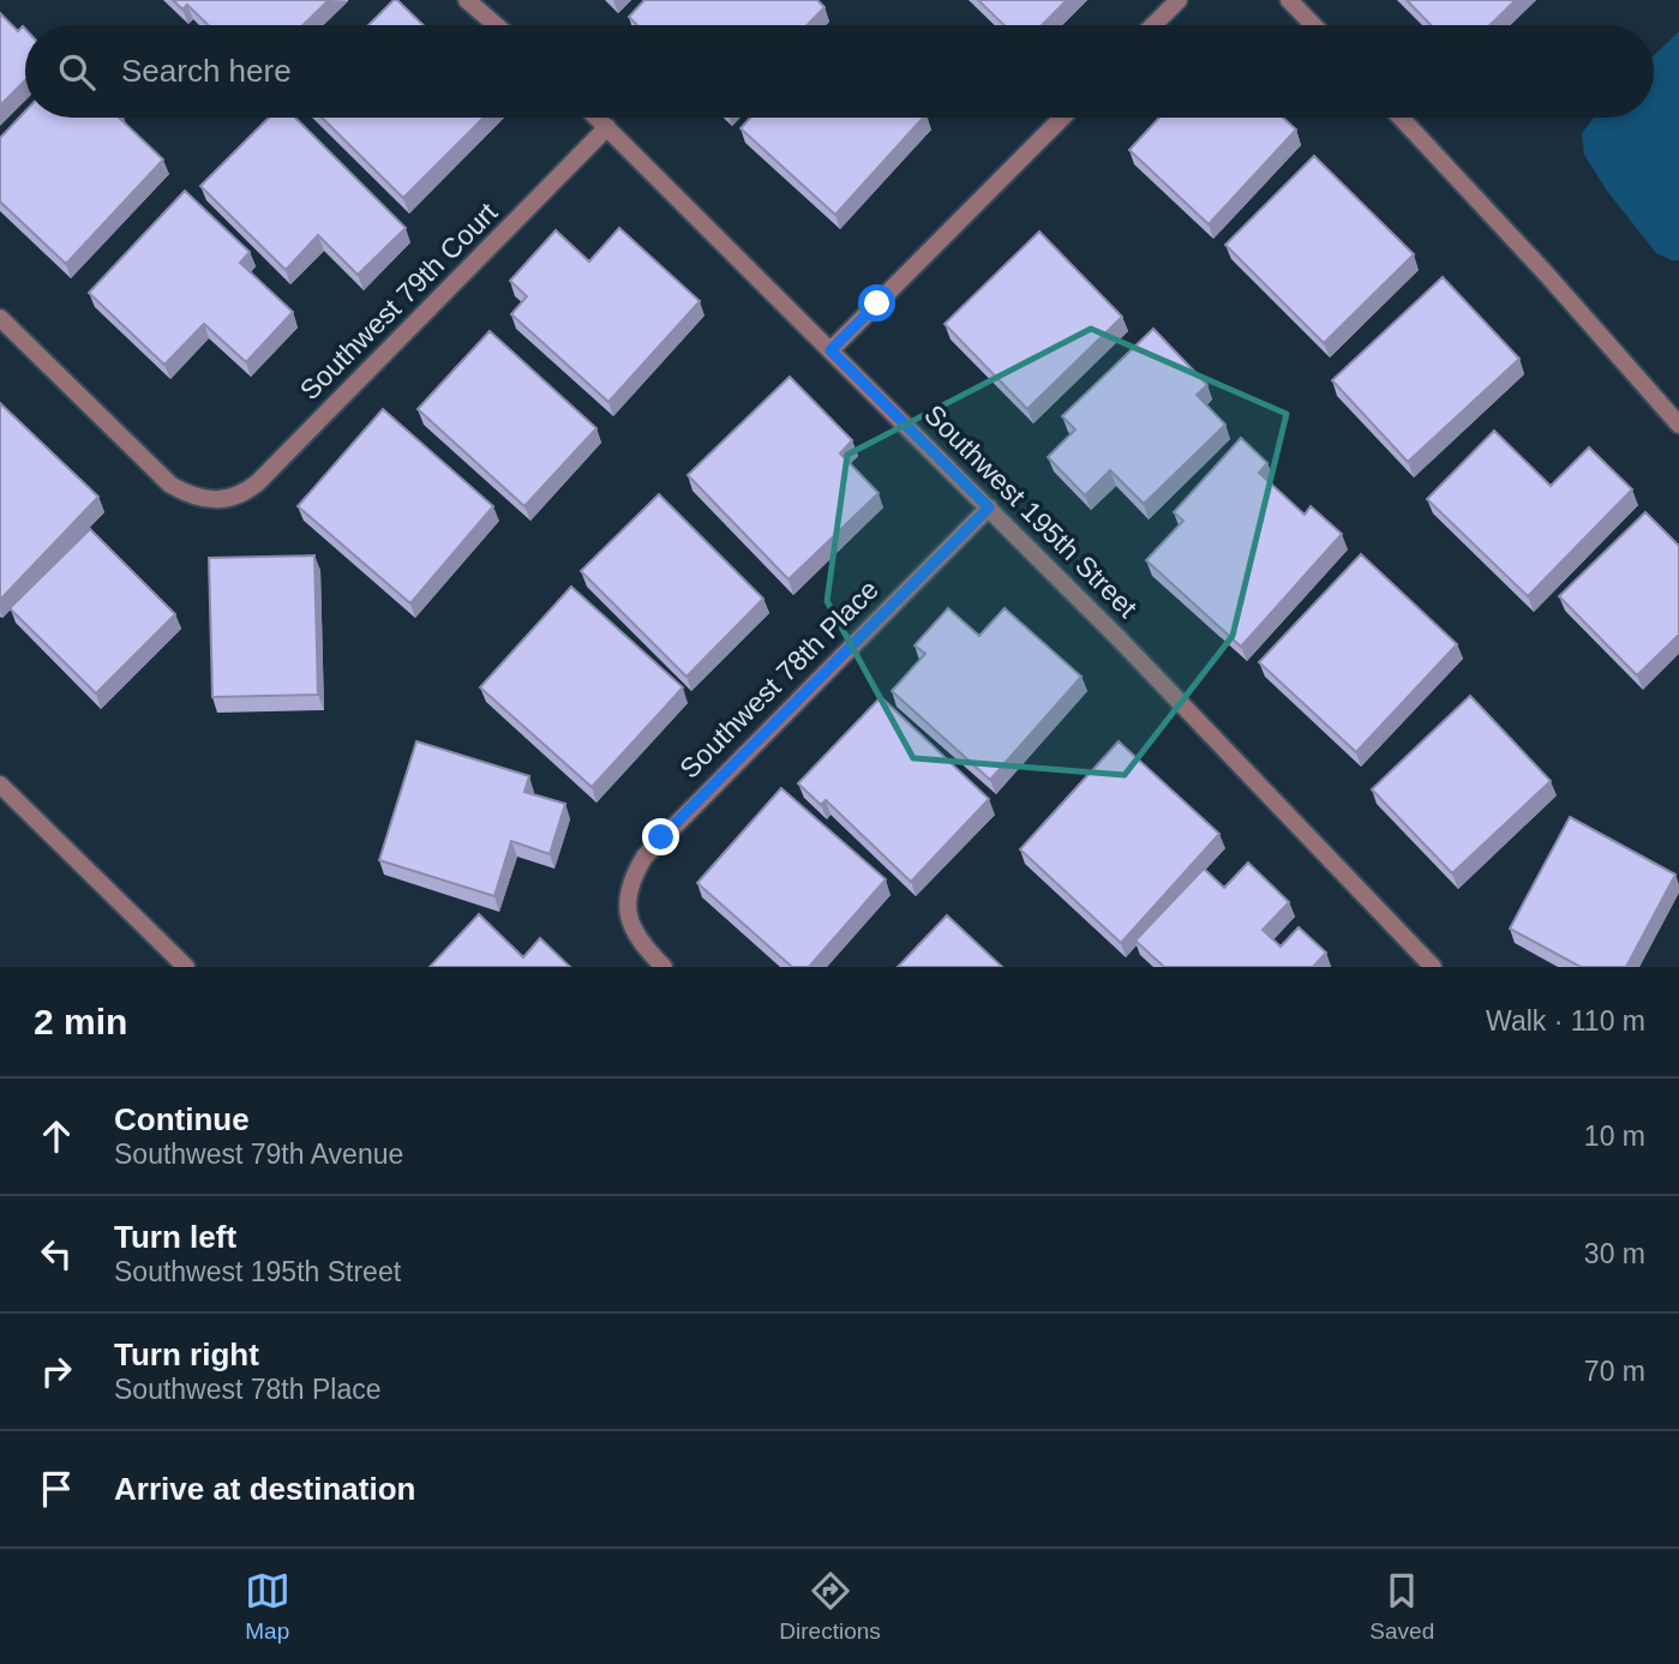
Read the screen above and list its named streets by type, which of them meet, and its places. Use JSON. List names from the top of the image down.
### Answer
{
  "streets": {
    "street": ["Southwest 79th Court", "Southwest 195th Street", "Southwest 78th Place"]
  },
  "crossings": [
    ["Southwest 79th Court", "Southwest 195th Street"],
    ["Southwest 195th Street", "Southwest 78th Place"]
  ],
  "page": {
    "search": "Search here",
    "heading": ["2 min", "Walk · 110 m"],
    "list": [
      ["Continue", "Southwest 79th Avenue", "10 m"],
      ["Turn left", "Southwest 195th Street", "30 m"],
      ["Turn right", "Southwest 78th Place", "70 m"],
      "Arrive at destination"
    ],
    "nav": ["Map", "Directions", "Saved"]
  }
}
